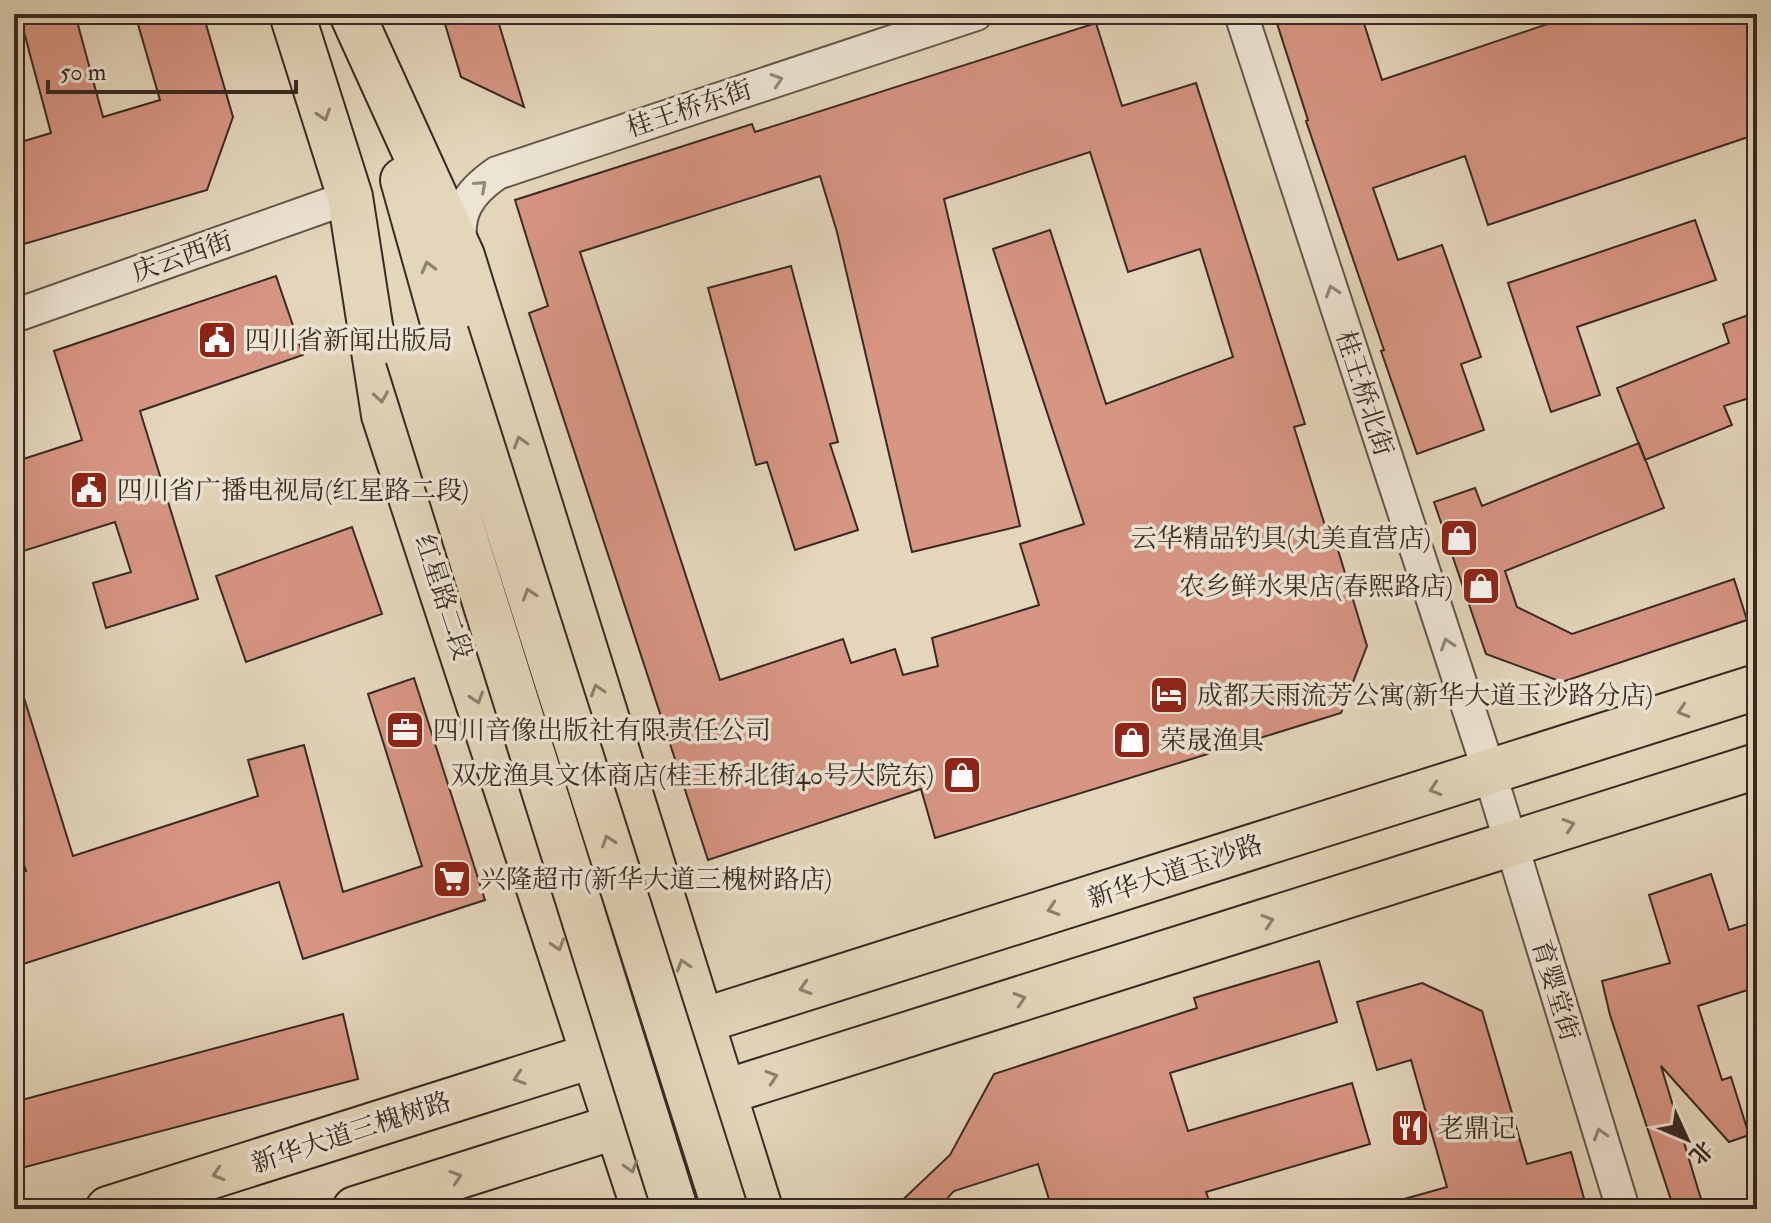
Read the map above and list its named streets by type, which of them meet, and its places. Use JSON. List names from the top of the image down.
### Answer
{
  "streets": {
    "main road": ["红星路二段", "新华大道玉沙路", "新华大道三槐树路"],
    "street": [
      "桂王桥东街",
      "庆云西街",
      "桂王桥北街",
      "育婴堂街"
    ]
  },
  "crossings": [
    ["庆云西街", "红星路二段"],
    ["桂王桥北街", "新华大道玉沙路"],
    ["桂王桥北街", "育婴堂街"],
    ["红星路二段", "新华大道玉沙路"],
    ["红星路二段", "新华大道三槐树路"],
    ["新华大道玉沙路", "育婴堂街"],
    ["新华大道玉沙路", "新华大道三槐树路"]
  ],
  "one_way": ["桂王桥东街", "桂王桥北街", "育婴堂街"],
  "places": {
    "public building": ["四川省新闻出版局", "四川省广播电视局(红星路二段)"],
    "shop": [
      "云华精品钓具(丸美直营店)",
      "农乡鲜水果店(春熙路店)",
      "荣晟渔具",
      "双龙渔具文体商店(桂王桥北街40号大院东)"
    ],
    "hotel": ["成都天雨流芳公寓(新华大道玉沙路分店)"],
    "office": ["四川音像出版社有限责任公司"],
    "supermarket": ["兴隆超市(新华大道三槐树路店)"],
    "restaurant": ["老鼎记"]
  },
  "scale_bar": "50 m",
  "north": "bottom right"
}
